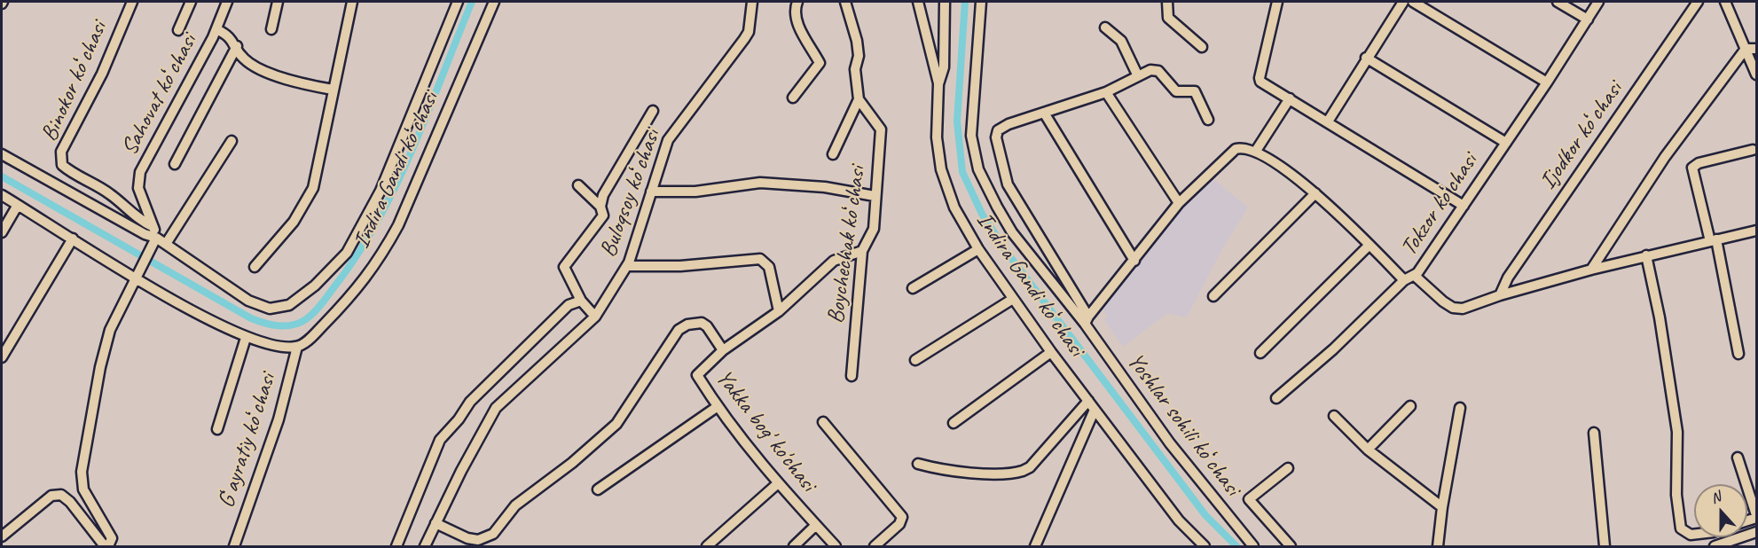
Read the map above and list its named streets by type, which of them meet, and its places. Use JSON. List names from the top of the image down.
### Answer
{
  "streets": {
    "street": [
      "Binokor koʻchasi",
      "Sahovat koʻchasi",
      "Ijodkor koʻchasi",
      "Indira Gandi koʻchasi",
      "Buloqsoy koʻchasi",
      "Tokzor koʻchasi",
      "Boychechak koʻchasi",
      "Yoshlar sohili koʻchasi",
      "Yakka bog' ko'chasi",
      "Gʻayratiy koʻchasi"
    ]
  },
  "crossings": [
    ["Binokor koʻchasi", "Sahovat koʻchasi"],
    ["Indira Gandi koʻchasi", "Gʻayratiy koʻchasi"],
    ["Boychechak koʻchasi", "Yakka bog' ko'chasi"]
  ],
  "north": "top"
}
